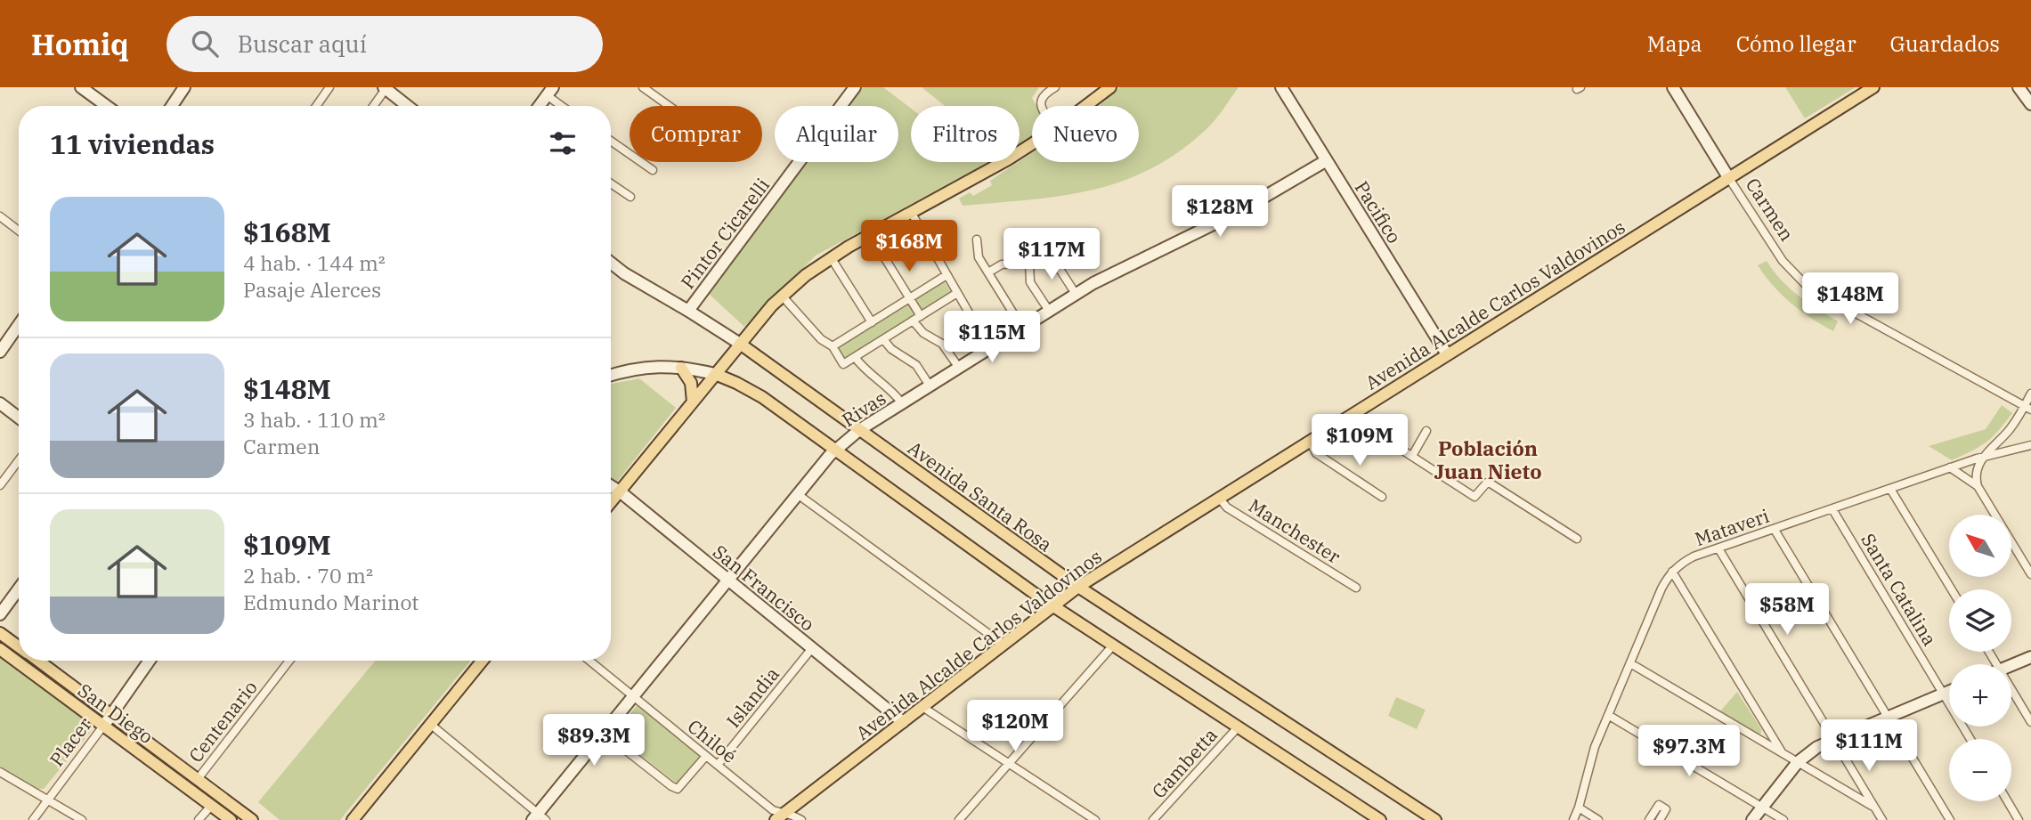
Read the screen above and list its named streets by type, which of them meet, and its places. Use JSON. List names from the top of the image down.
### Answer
{
  "streets": {
    "main road": ["Avenida Alcalde Carlos Valdovinos", "Avenida Santa Rosa", "San Diego"],
    "street": [
      "Carmen",
      "Pacifico",
      "Pintor Cicarelli",
      "Rivas",
      "Mataveri",
      "Manchester",
      "San Francisco",
      "Santa Catalina",
      "Islandia",
      "Centenario",
      "Chiloé",
      "Placer",
      "Gambetta"
    ]
  },
  "crossings": [
    ["Carmen", "Avenida Alcalde Carlos Valdovinos"],
    ["Carmen", "Mataveri"],
    ["Pacifico", "Avenida Alcalde Carlos Valdovinos"],
    ["Pacifico", "Rivas"],
    ["Pintor Cicarelli", "Avenida Santa Rosa"],
    ["Avenida Alcalde Carlos Valdovinos", "Avenida Santa Rosa"],
    ["Avenida Alcalde Carlos Valdovinos", "Manchester"],
    ["Avenida Alcalde Carlos Valdovinos", "San Francisco"],
    ["Avenida Alcalde Carlos Valdovinos", "Chiloé"],
    ["Rivas", "Avenida Santa Rosa"],
    ["Rivas", "San Francisco"],
    ["Rivas", "Chiloé"],
    ["Mataveri", "Santa Catalina"],
    ["San Francisco", "Islandia"],
    ["Islandia", "Chiloé"],
    ["San Diego", "Centenario"],
    ["San Diego", "Placer"]
  ],
  "districts": ["Población Juan Nieto"],
  "north": "top left",
  "page": {
    "header": "Homiq",
    "search": "Buscar aquí",
    "nav": ["Mapa", "Cómo llegar", "Guardados"],
    "chip": [
      "Comprar",
      "Alquilar",
      "Filtros",
      "Nuevo"
    ],
    "heading": "11 viviendas",
    "list": [
      {
        "name": "$168M",
        "note": "4 hab. · 144 m² · Pasaje Alerces"
      },
      {
        "name": "$148M",
        "note": "3 hab. · 110 m² · Carmen"
      },
      {
        "name": "$109M",
        "note": "2 hab. · 70 m² · Edmundo Marinot"
      }
    ],
    "price": [
      "$128M",
      "$168M",
      "$117M",
      "$148M",
      "$115M",
      "$109M",
      "$58M",
      "$120M",
      "$89.3M",
      "$111M",
      "$97.3M"
    ],
    "map_buttons": ["+", "−"]
  }
}
